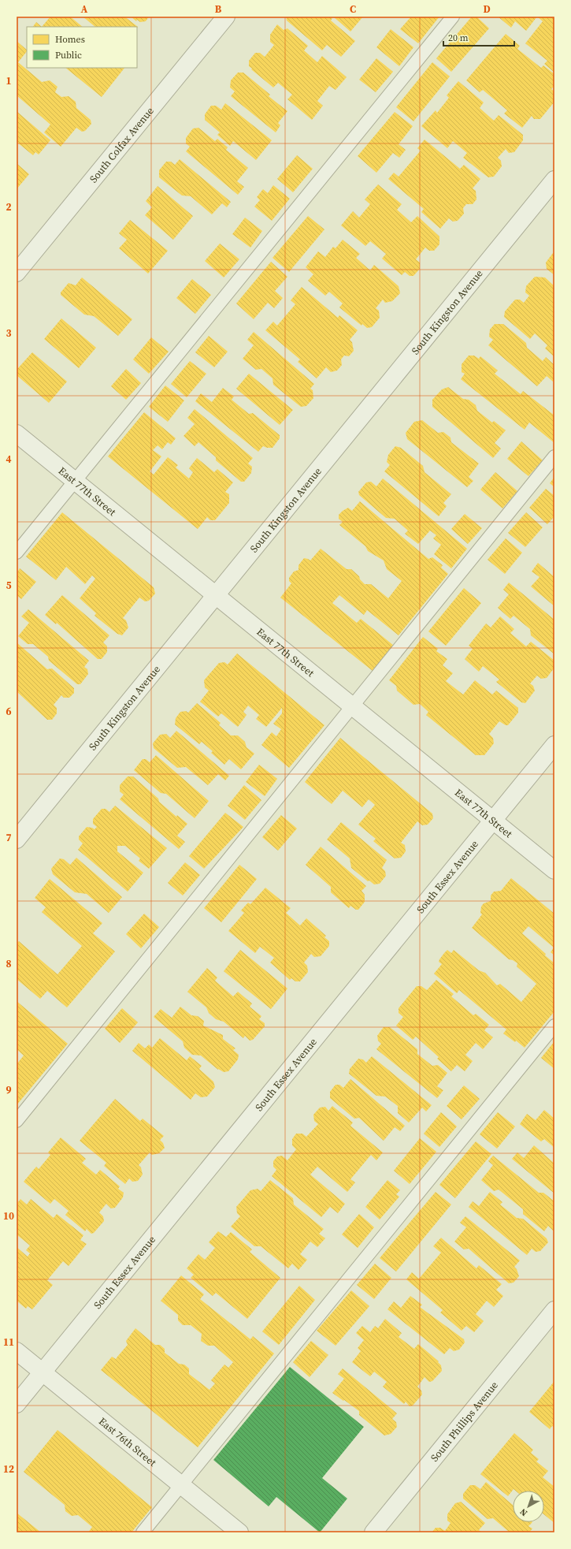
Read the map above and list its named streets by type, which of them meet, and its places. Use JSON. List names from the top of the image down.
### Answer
{
  "streets": {
    "street": [
      "South Colfax Avenue",
      "South Kingston Avenue",
      "East 77th Street",
      "South Essex Avenue",
      "South Phillips Avenue",
      "East 76th Street"
    ]
  },
  "crossings": [
    ["South Kingston Avenue", "East 77th Street"],
    ["East 77th Street", "South Essex Avenue"],
    ["South Essex Avenue", "East 76th Street"]
  ],
  "legend": ["Homes", "Public"],
  "scale_bar": "20 m",
  "north": "bottom left",
  "grid": {
    "columns": [
      "A",
      "B",
      "C",
      "D"
    ],
    "rows": [
      "1",
      "2",
      "3",
      "4",
      "5",
      "6",
      "7",
      "8",
      "9",
      "10",
      "11",
      "12"
    ]
  }
}
